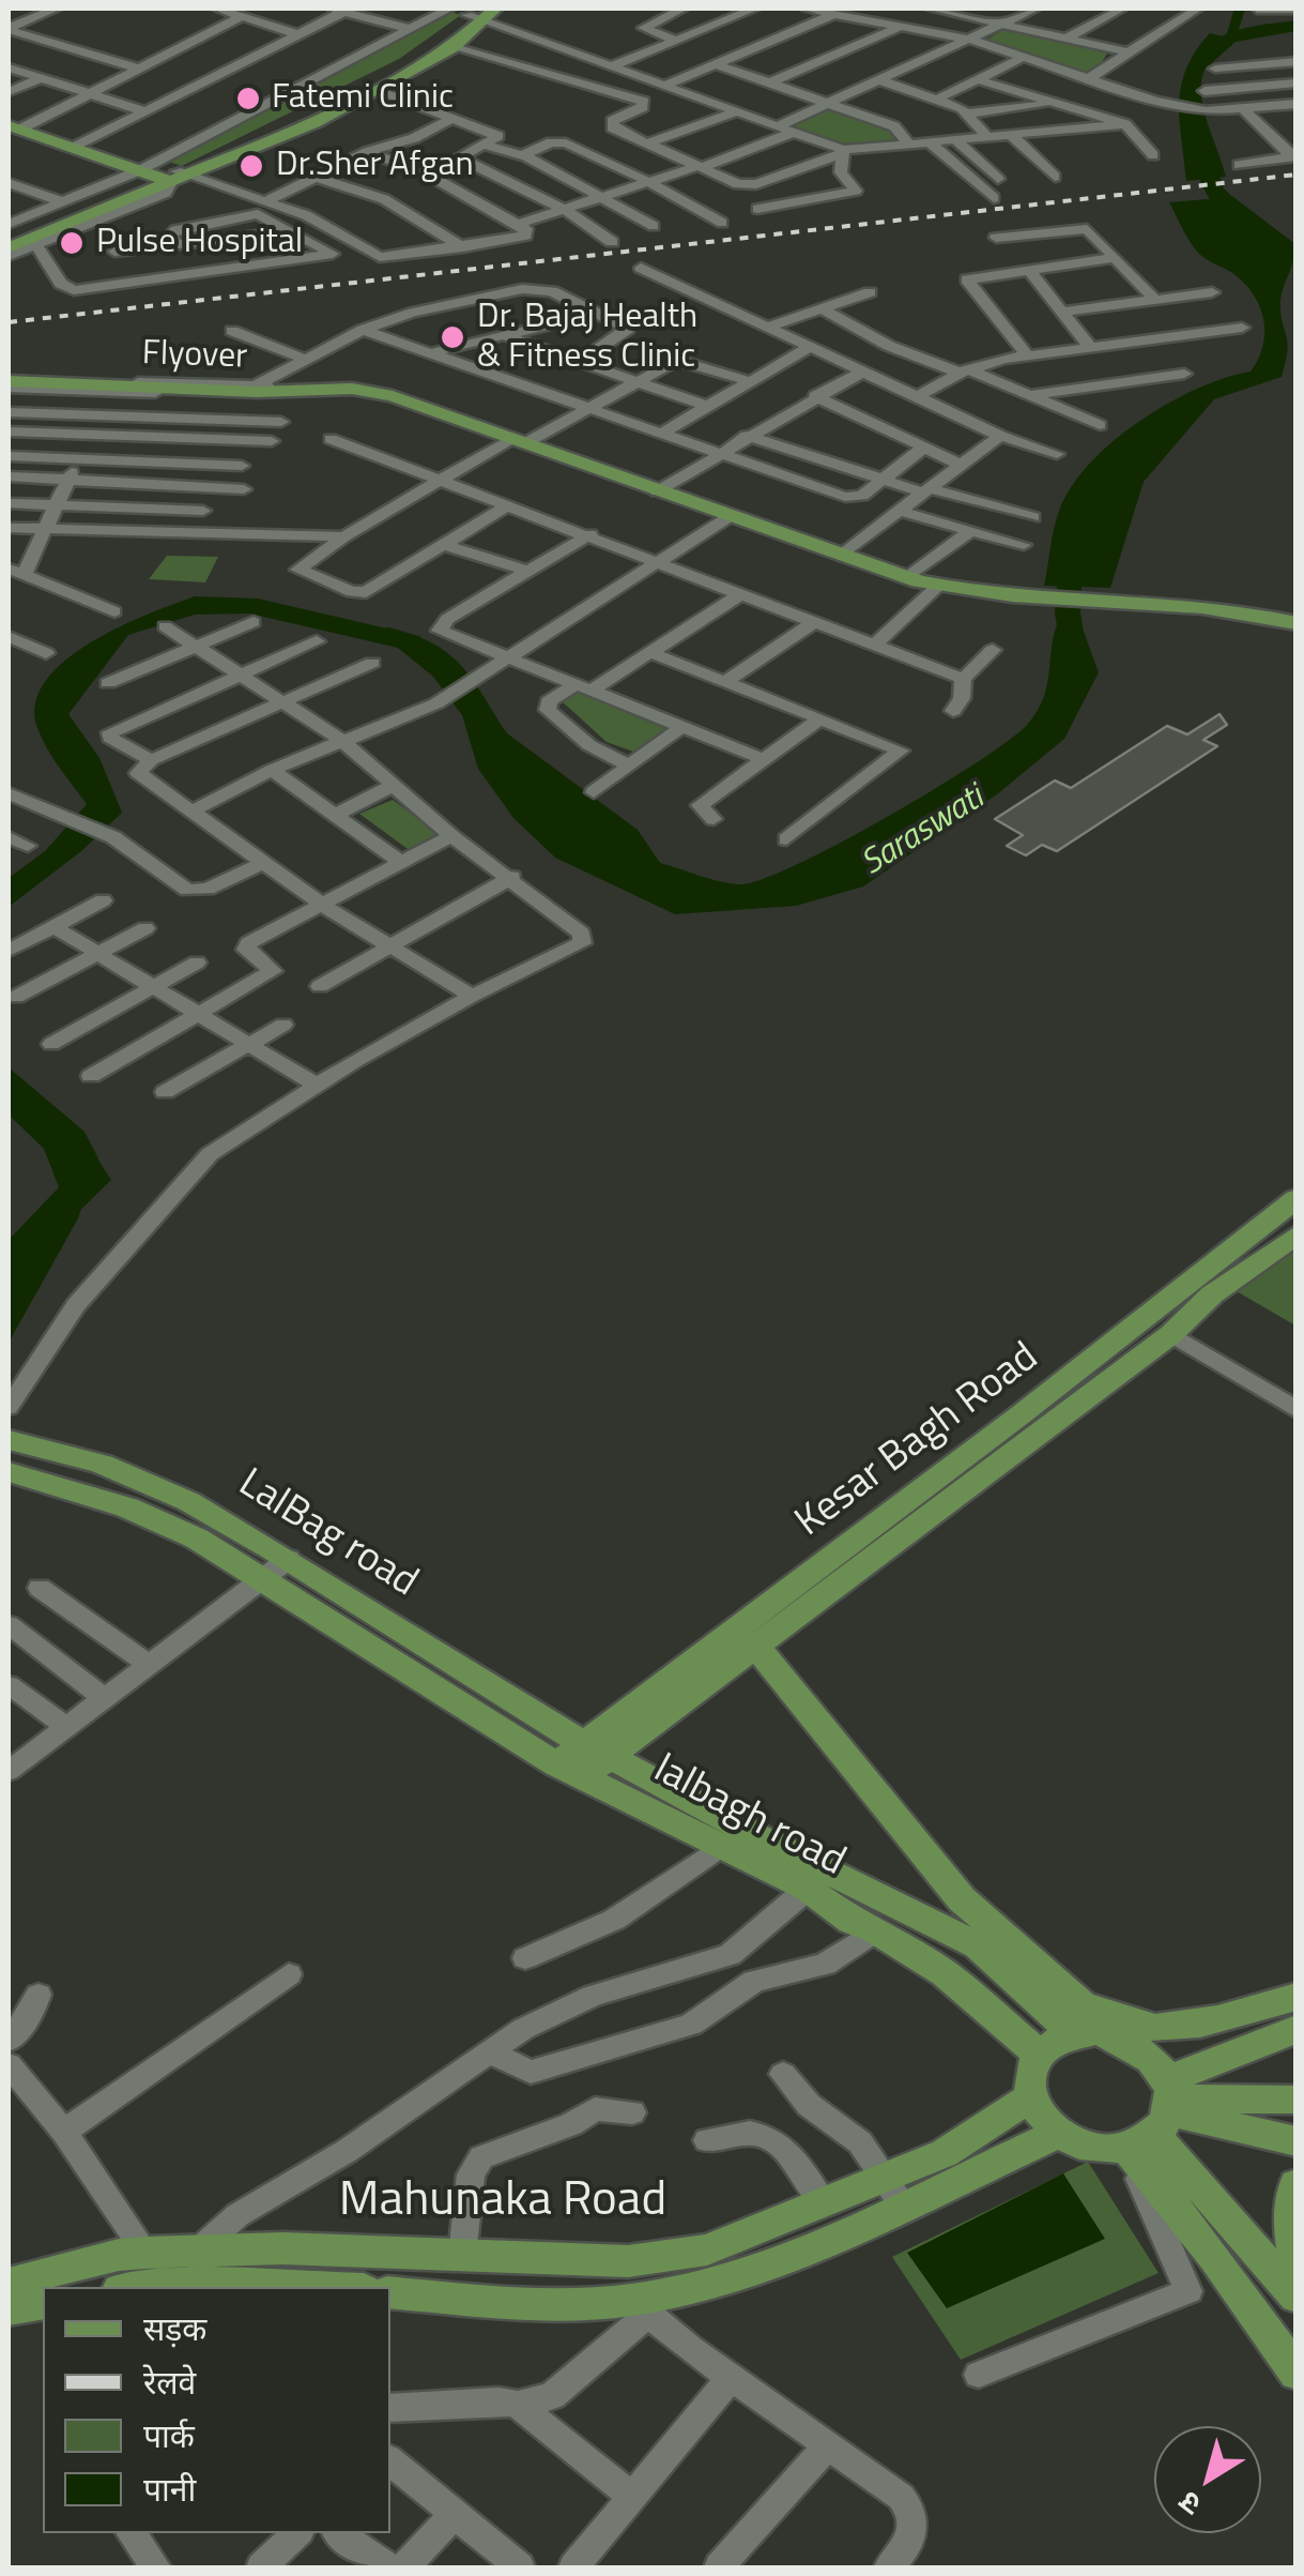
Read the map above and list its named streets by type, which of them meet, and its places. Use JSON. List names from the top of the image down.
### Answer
{
  "streets": {
    "main road": [
      "Flyover",
      "Kesar Bagh Road",
      "LalBag road",
      "lalbagh road",
      "Mahunaka Road"
    ]
  },
  "crossings": [
    ["Kesar Bagh Road", "LalBag road"],
    ["LalBag road", "Mahunaka Road"]
  ],
  "water": ["Saraswati"],
  "places": [
    "Fatemi Clinic",
    "Dr.Sher Afgan",
    "Pulse Hospital",
    "Dr. Bajaj Health & Fitness Clinic"
  ],
  "legend": [
    "सड़क",
    "रेलवे",
    "पार्क",
    "पानी"
  ],
  "north": "bottom left"
}
